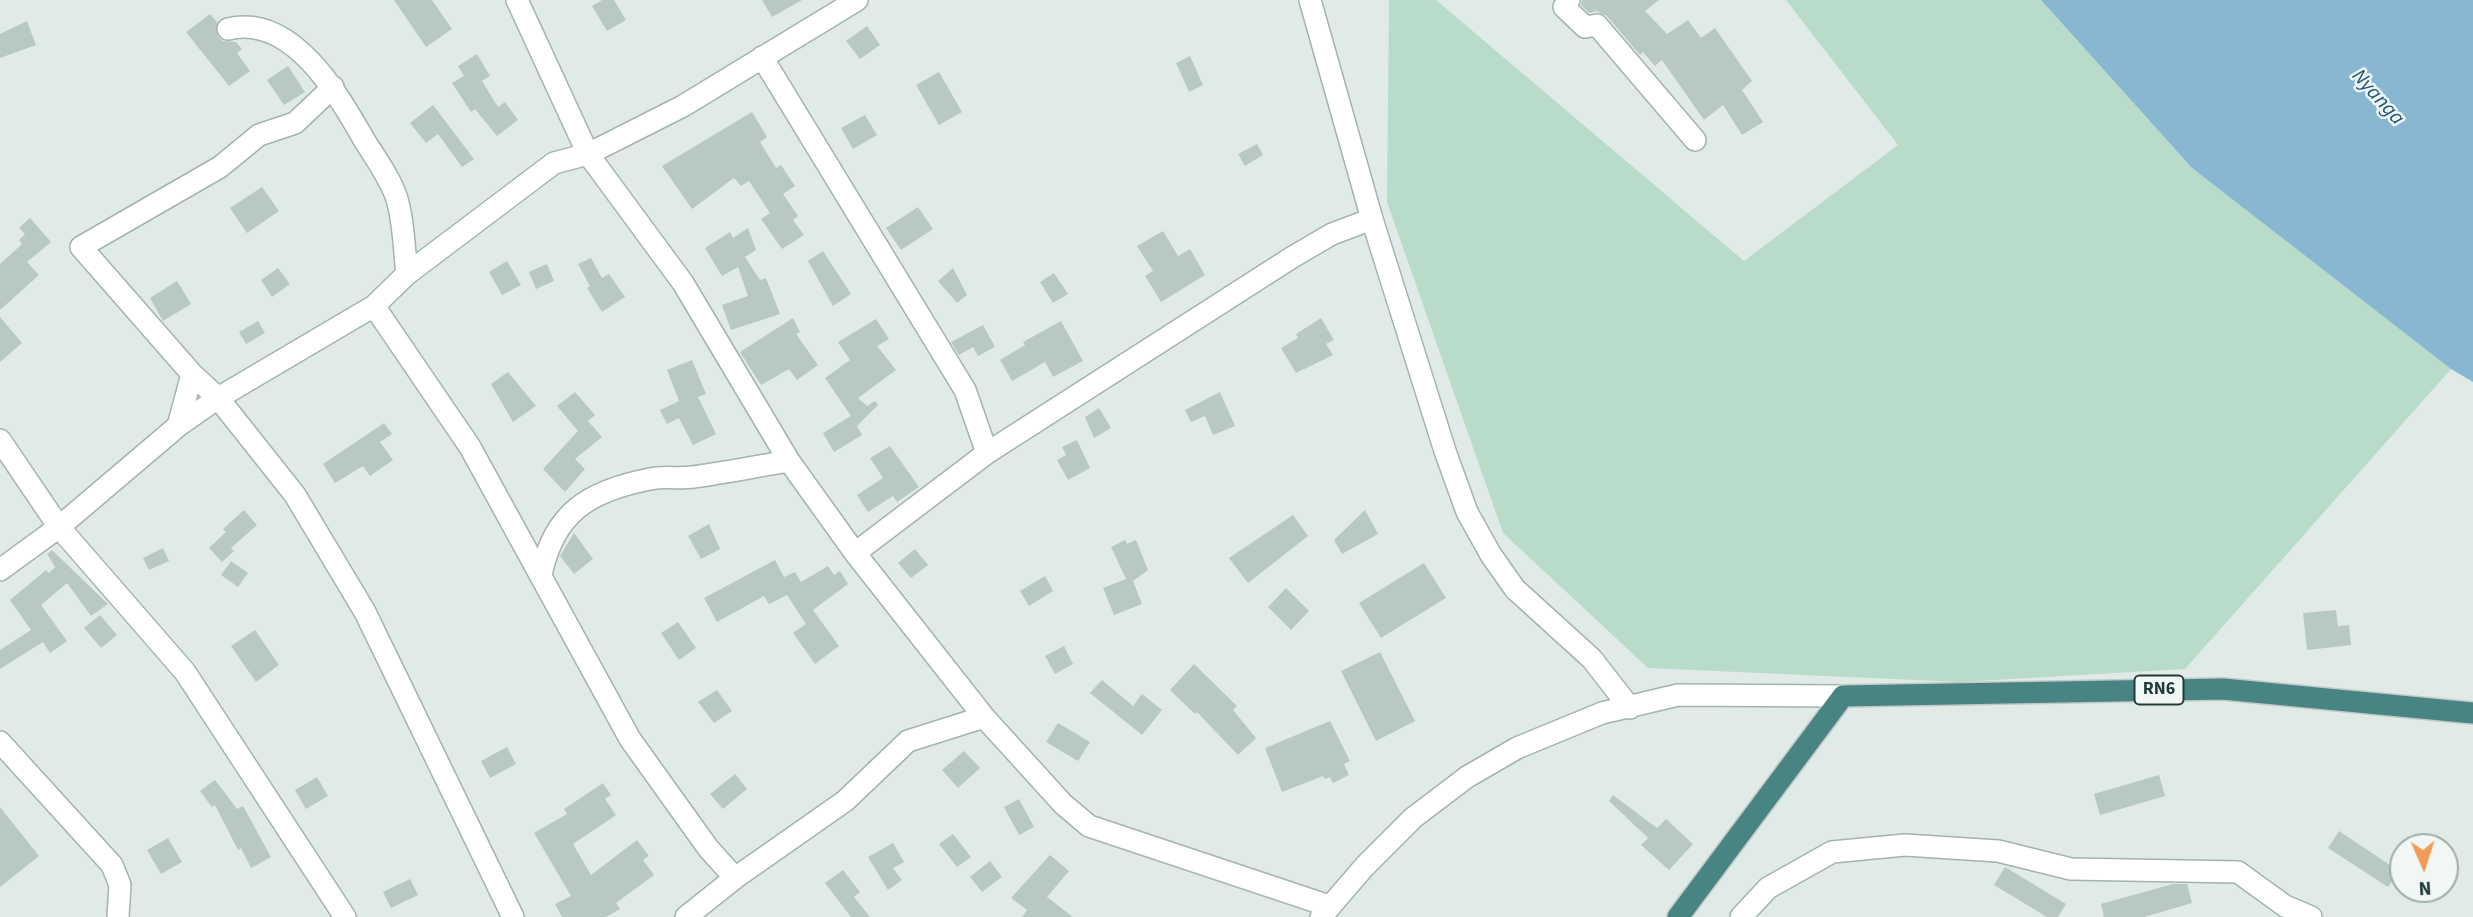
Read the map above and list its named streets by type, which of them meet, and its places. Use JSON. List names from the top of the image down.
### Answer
{
  "streets": {
    "highway": ["RN6"]
  },
  "water": ["Nyanga"],
  "north": "bottom"
}
